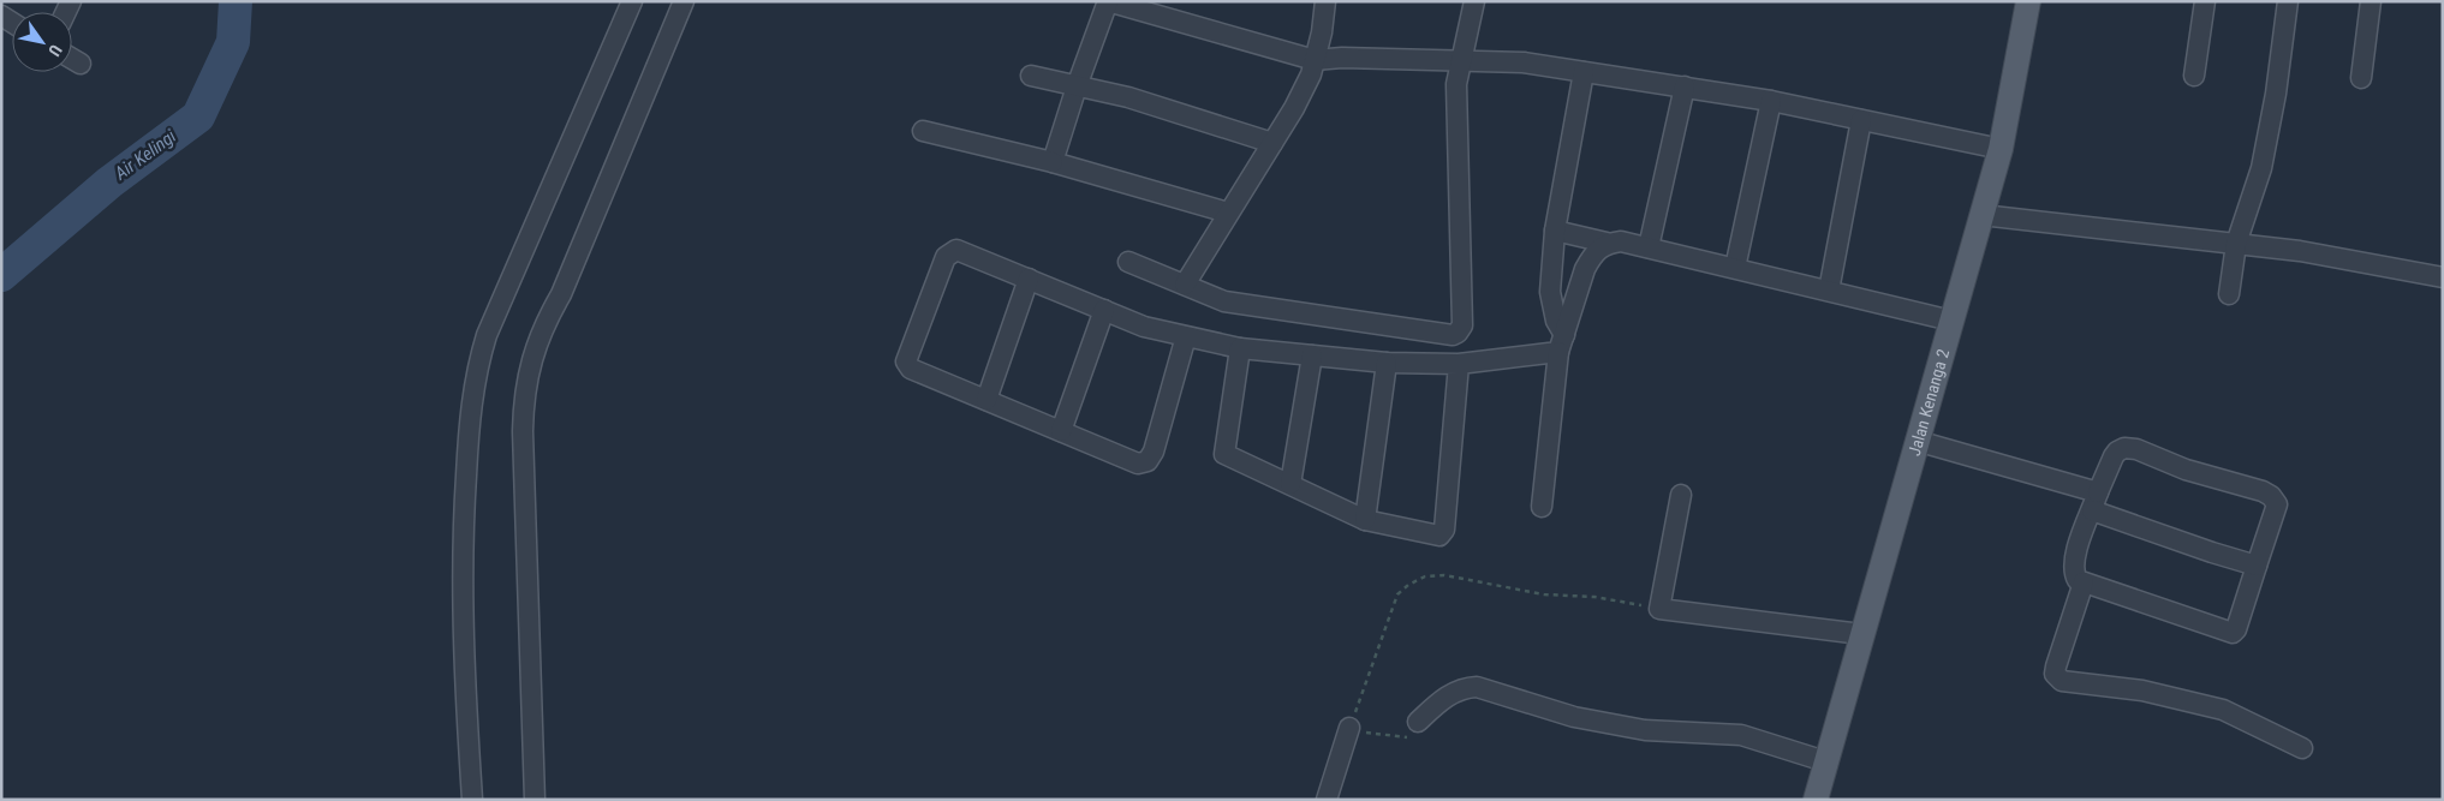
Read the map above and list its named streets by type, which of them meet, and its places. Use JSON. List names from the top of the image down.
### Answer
{
  "streets": {
    "main road": ["Jalan Kenanga 2"]
  },
  "water": ["Air Kelingi"],
  "north": "bottom right"
}
